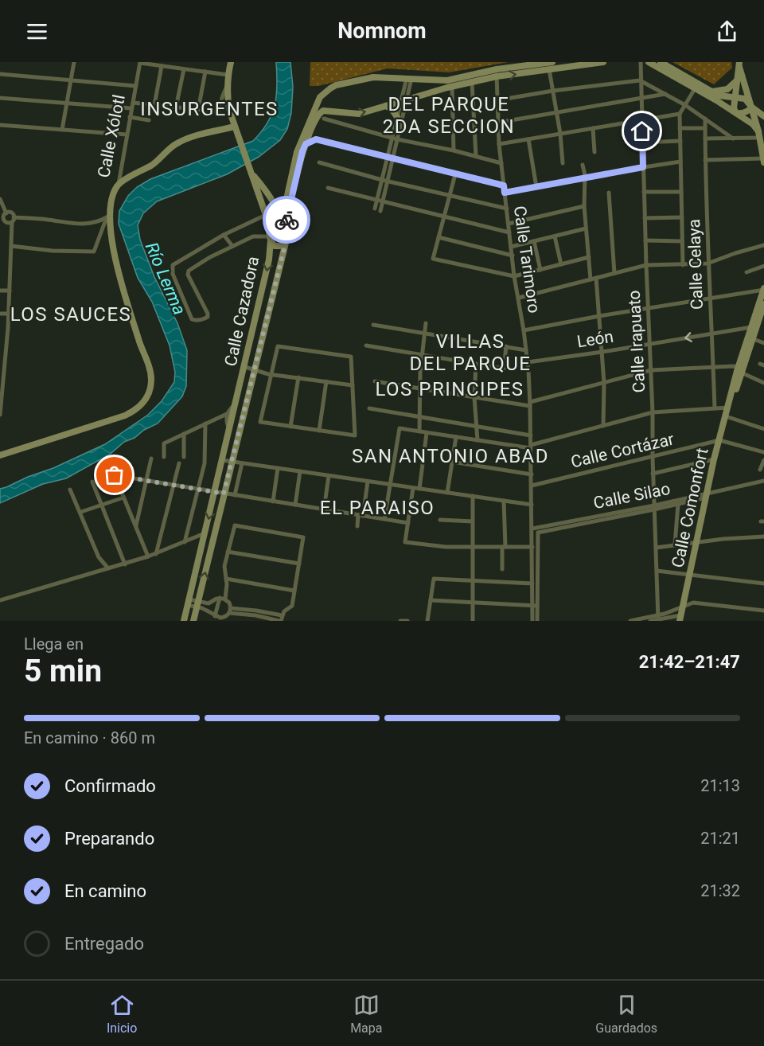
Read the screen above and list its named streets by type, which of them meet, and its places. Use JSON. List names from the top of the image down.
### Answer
{
  "streets": {
    "street": [
      "Calle Xólotl",
      "Calle Tarimoro",
      "Calle Celaya",
      "Calle Cazadora",
      "León",
      "Calle Irapuato",
      "Calle Cortázar",
      "Calle Silao",
      "Calle Comonfort"
    ]
  },
  "crossings": [
    ["Calle Tarimoro", "León"],
    ["Calle Tarimoro", "Calle Cortázar"],
    ["Calle Tarimoro", "Calle Silao"],
    ["Calle Celaya", "León"],
    ["León", "Calle Irapuato"],
    ["León", "Calle Comonfort"],
    ["Calle Irapuato", "Calle Cortázar"],
    ["Calle Irapuato", "Calle Silao"],
    ["Calle Cortázar", "Calle Comonfort"],
    ["Calle Silao", "Calle Comonfort"]
  ],
  "districts": [
    "DEL PARQUE 2DA SECCION",
    "INSURGENTES",
    "LOS SAUCES",
    "VILLAS DEL PARQUE",
    "LOS PRINCIPES",
    "SAN ANTONIO ABAD",
    "EL PARAISO"
  ],
  "water": ["Río Lerma"],
  "page": {
    "header": "Nomnom",
    "heading": ["5 min", "Llega en", "21:42–21:47"],
    "bar": "En camino · 860 m",
    "list": [
      ["Confirmado", "21:13"],
      ["Preparando", "21:21"],
      ["En camino", "21:32"],
      "Entregado"
    ],
    "tabs": ["Inicio", "Mapa", "Guardados"]
  }
}
